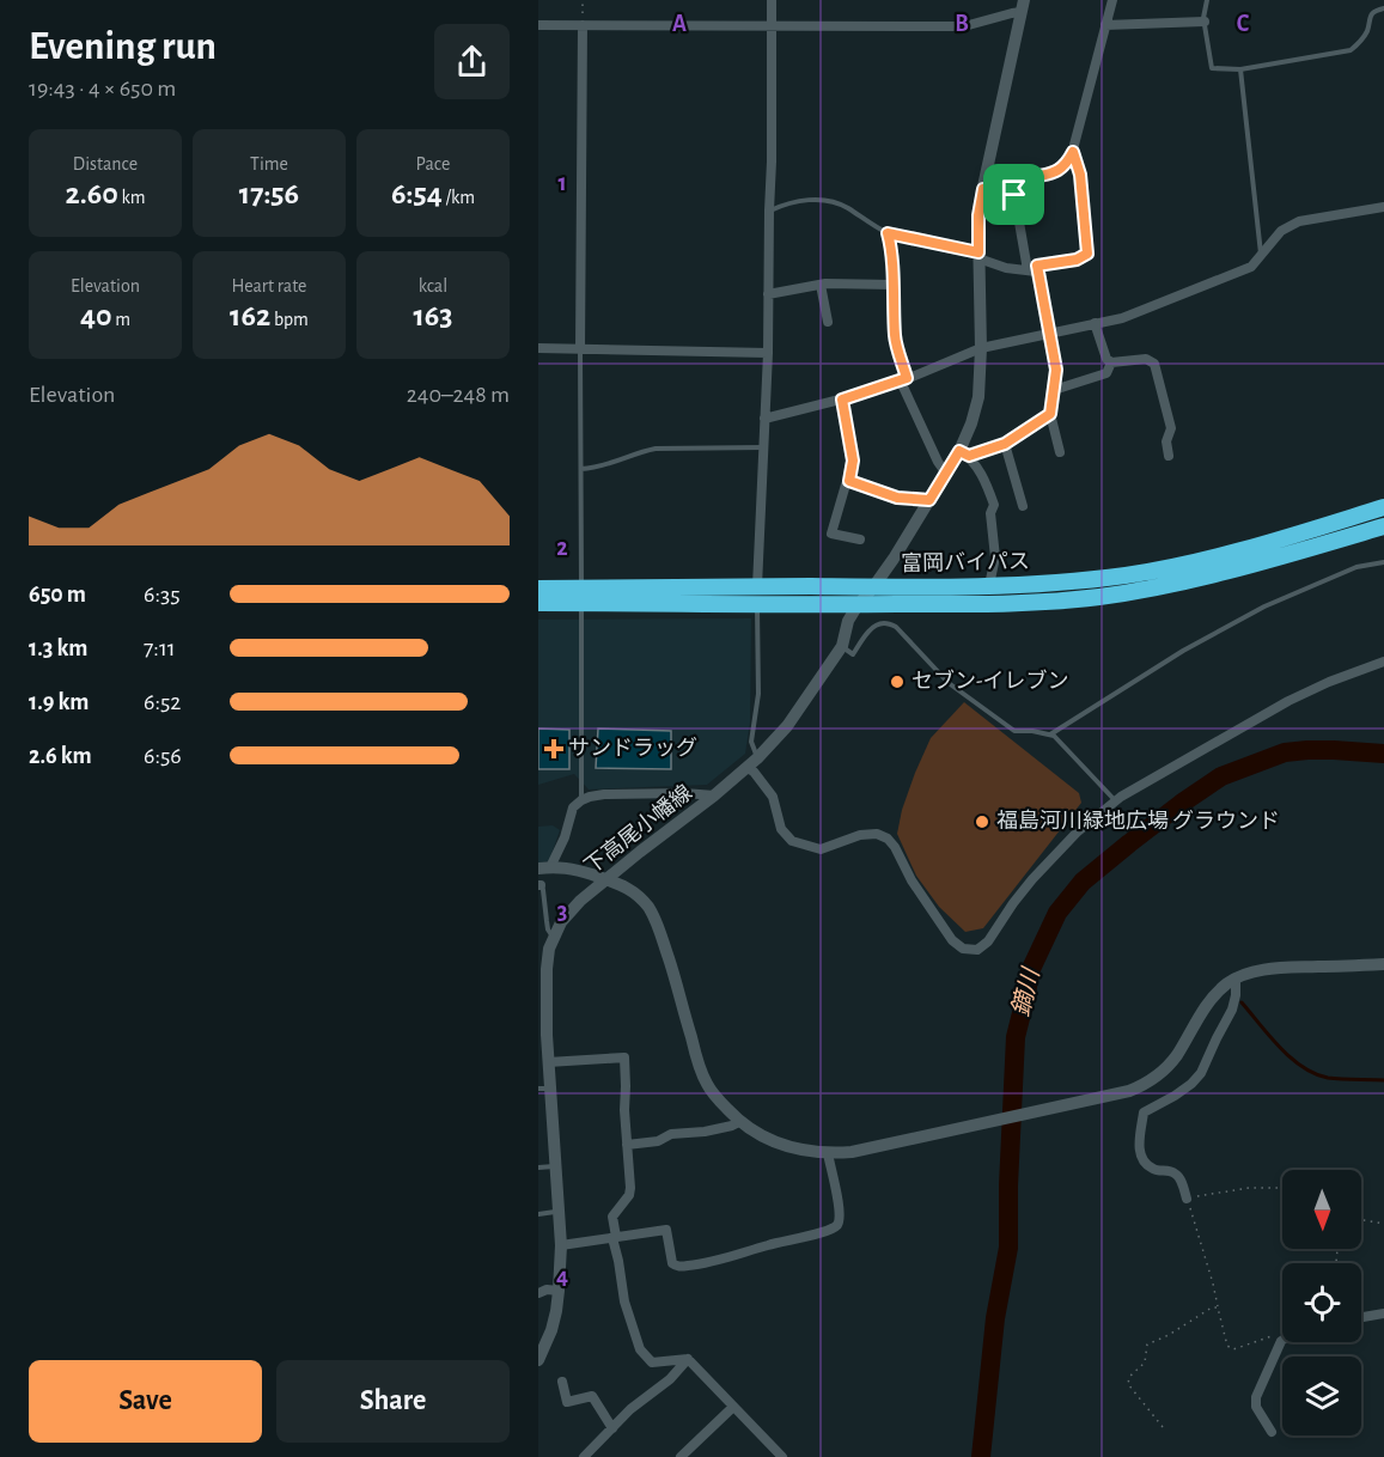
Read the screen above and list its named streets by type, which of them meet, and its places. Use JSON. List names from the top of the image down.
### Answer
{
  "streets": {
    "highway": ["富岡バイパス"],
    "street": ["下高尾小幡線"]
  },
  "crossings": [
    ["富岡バイパス", "下高尾小幡線"]
  ],
  "water": ["鏑川"],
  "places": {
    "other": ["セブン-イレブン", "福島河川緑地広場 グラウンド"],
    "health": ["サンドラッグ"]
  },
  "north": "bottom",
  "page": {
    "heading": ["Evening run", "19:43 · 4 × 650 m"],
    "stats": [
      ["Distance", "2.60 km"],
      ["Time", "17:56"],
      ["Pace", "6:54 /km"],
      ["Elevation", "40 m"],
      ["Heart rate", "162 bpm"],
      ["kcal", "163"]
    ],
    "chart": ["Elevation", "240–248 m"],
    "list": [
      {
        "name": "650 m",
        "note": "6:35"
      },
      {
        "name": "1.3 km",
        "note": "7:11"
      },
      {
        "name": "1.9 km",
        "note": "6:52"
      },
      {
        "name": "2.6 km",
        "note": "6:56"
      }
    ],
    "buttons": ["Save", "Share"]
  },
  "grid": {
    "columns": ["A", "B", "C"],
    "rows": [
      "1",
      "2",
      "3",
      "4"
    ]
  }
}
